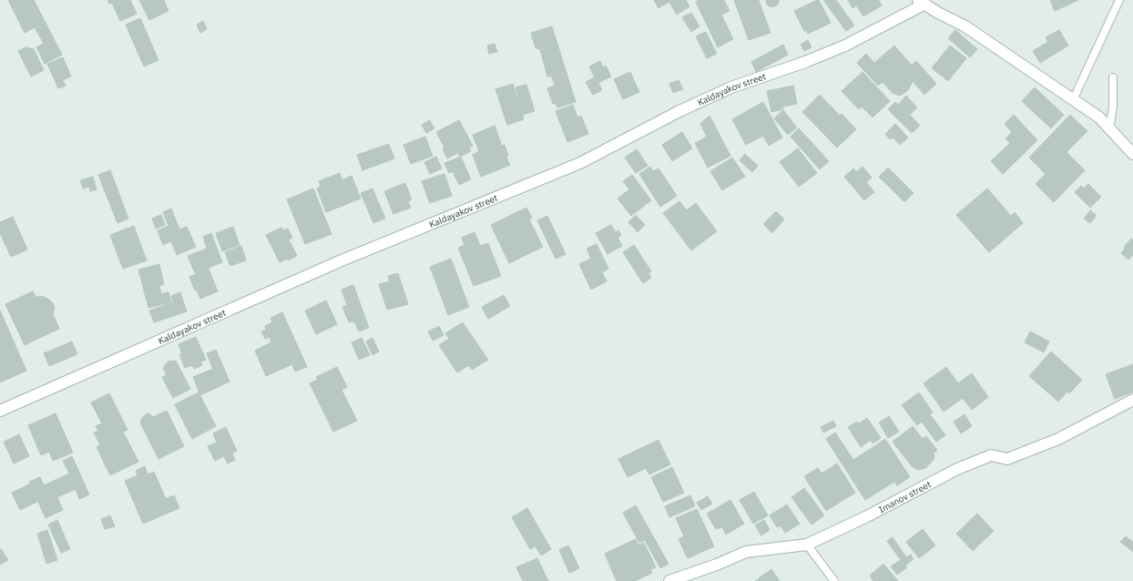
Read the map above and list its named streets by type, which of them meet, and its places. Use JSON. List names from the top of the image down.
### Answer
{
  "streets": {
    "street": ["Kaldayakov street", "Imanov street"]
  }
}
